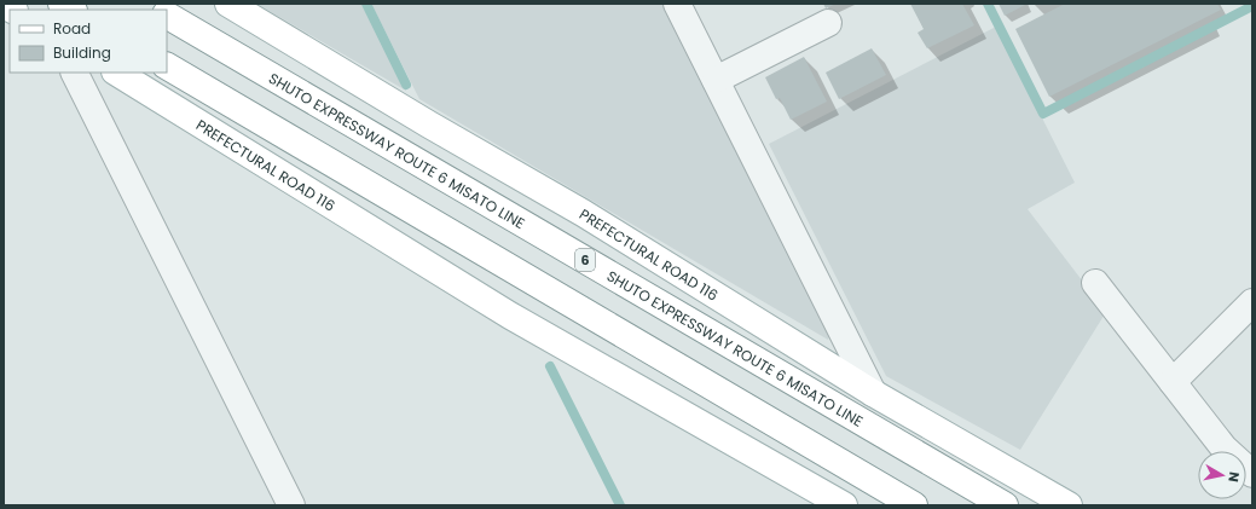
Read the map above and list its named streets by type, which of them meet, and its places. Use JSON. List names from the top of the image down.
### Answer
{
  "streets": {
    "main road": ["SHUTO EXPRESSWAY ROUTE 6 MISATO LINE", "PREFECTURAL ROAD 116", "6"]
  },
  "legend": ["Road", "Building"],
  "north": "right"
}
